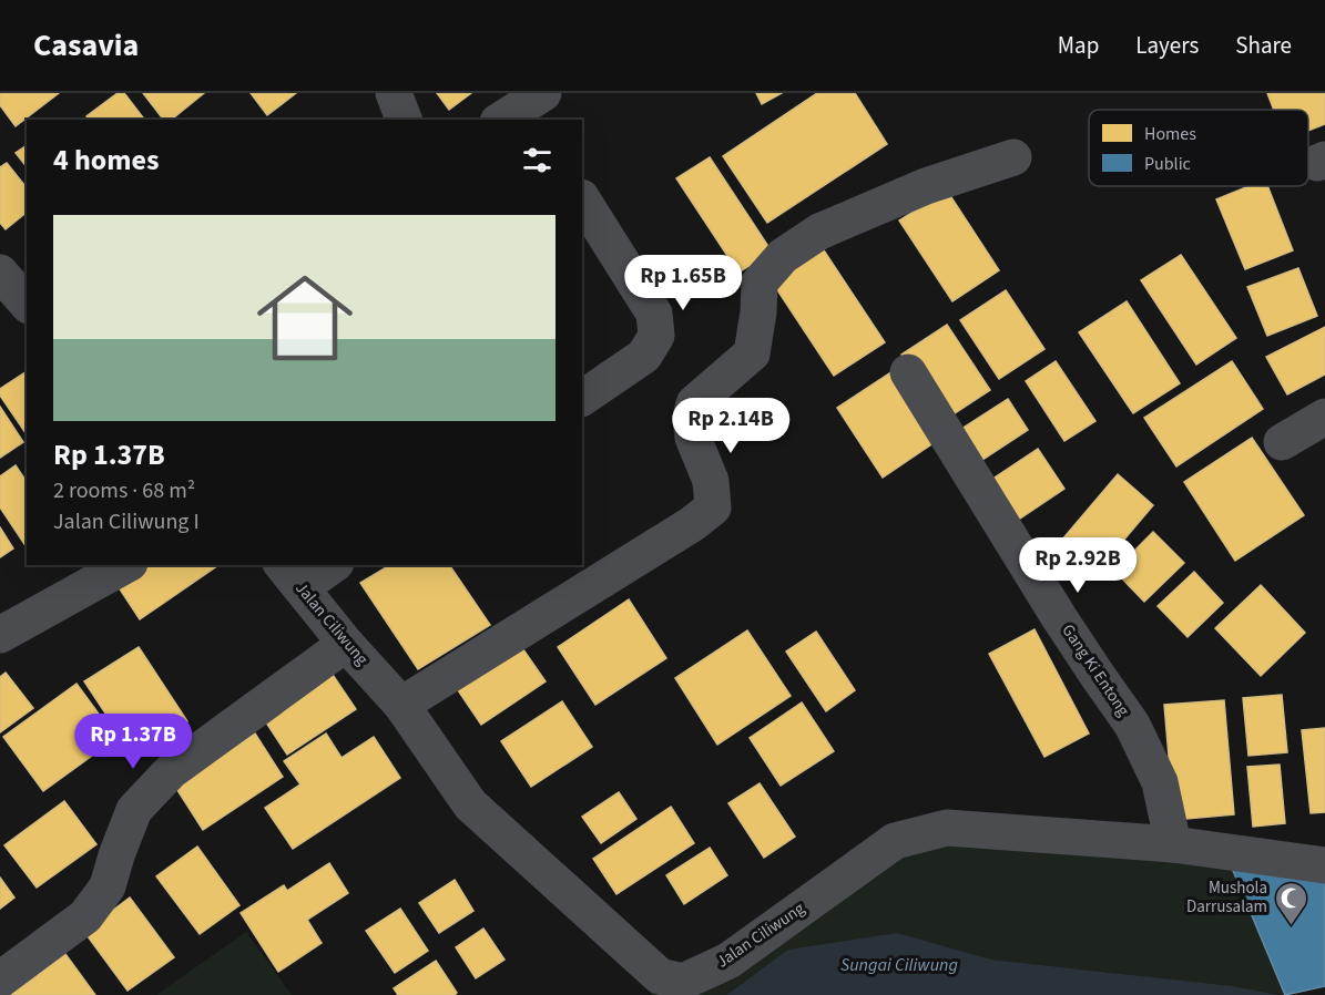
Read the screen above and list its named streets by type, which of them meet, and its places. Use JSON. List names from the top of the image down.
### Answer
{
  "streets": {
    "street": ["Jalan Ciliwung", "Gang Ki Entong"]
  },
  "crossings": [
    ["Jalan Ciliwung", "Gang Ki Entong"]
  ],
  "water": ["Sungai Ciliwung"],
  "places": {
    "mosque": ["Mushola Darrusalam"]
  },
  "legend": ["Homes", "Public"],
  "page": {
    "header": "Casavia",
    "nav": ["Map", "Layers", "Share"],
    "heading": "4 homes",
    "list": [
      {
        "name": "Rp 1.37B",
        "note": "2 rooms · 68 m² · Jalan Ciliwung I"
      }
    ],
    "price": [
      "Rp 1.65B",
      "Rp 2.14B",
      "Rp 2.92B",
      "Rp 1.37B"
    ]
  }
}
